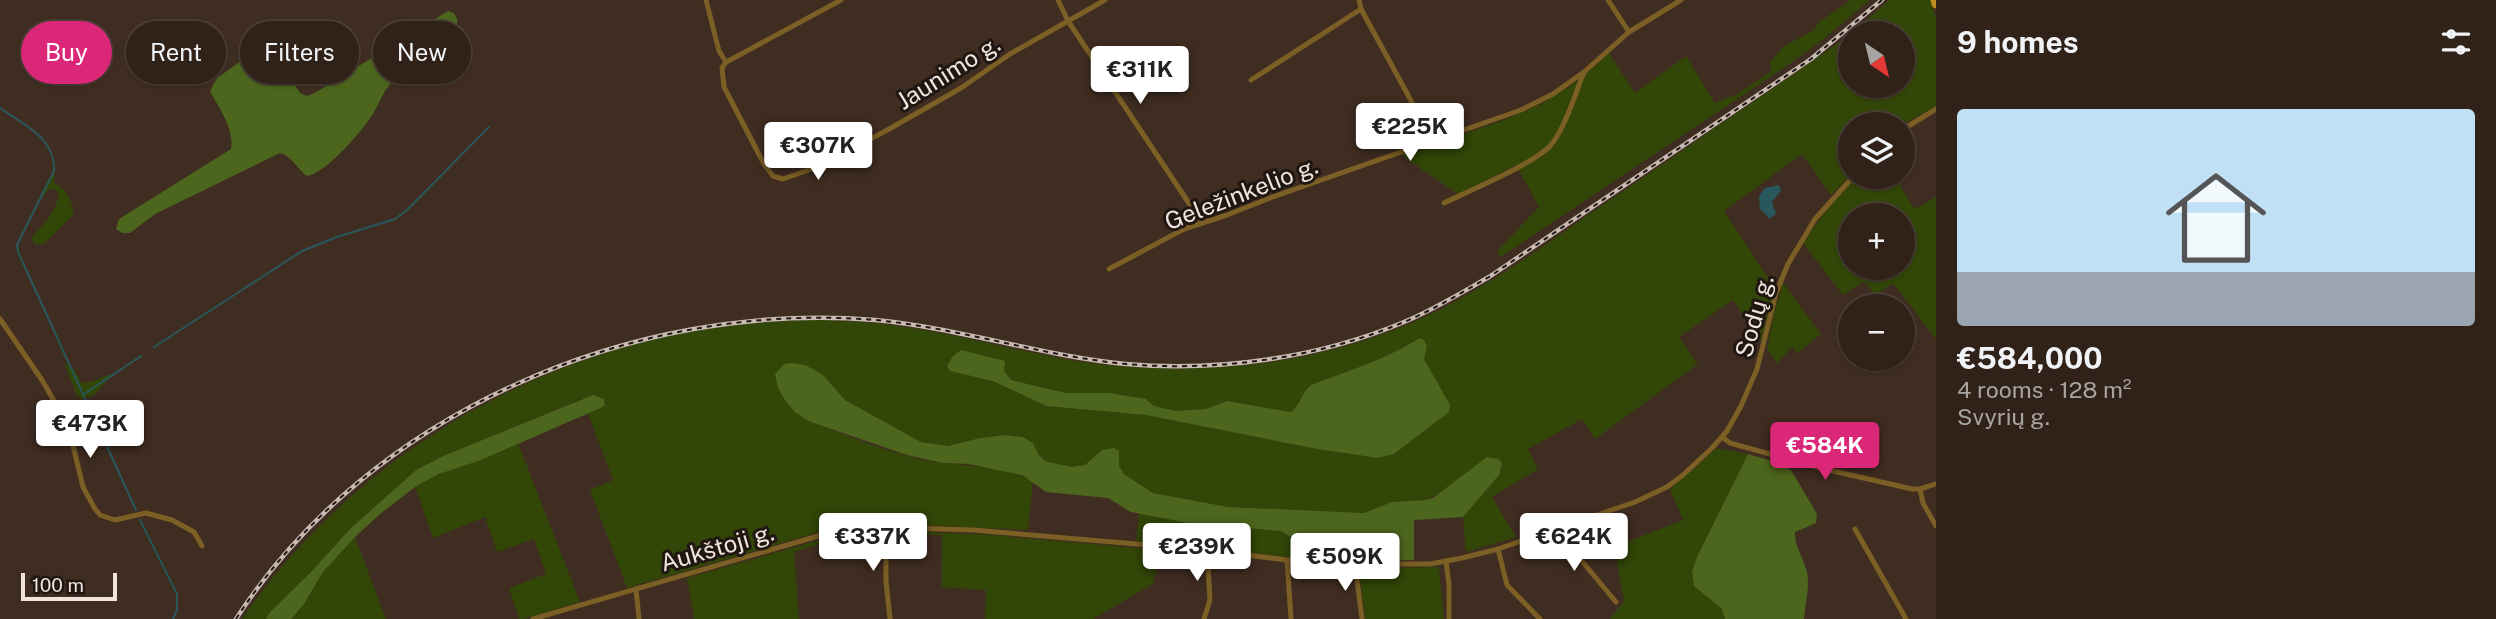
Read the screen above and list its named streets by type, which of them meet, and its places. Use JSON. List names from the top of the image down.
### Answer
{
  "streets": {
    "street": [
      "Jaunimo g.",
      "Geležinkelio g.",
      "Sodų g.",
      "Aukštoji g."
    ]
  },
  "crossings": [
    ["Sodų g.", "Aukštoji g."]
  ],
  "scale_bar": "100 m",
  "north": "bottom right",
  "page": {
    "heading": "9 homes",
    "map_buttons": ["+", "−"],
    "chip": [
      "Buy",
      "Rent",
      "Filters",
      "New"
    ],
    "price": [
      "€311K",
      "€225K",
      "€307K",
      "€473K",
      "€584K",
      "€337K",
      "€624K",
      "€239K",
      "€509K"
    ],
    "list": [
      {
        "name": "€584,000",
        "note": "4 rooms · 128 m² · Svyrių g."
      }
    ],
    "scale": "100 m"
  }
}
